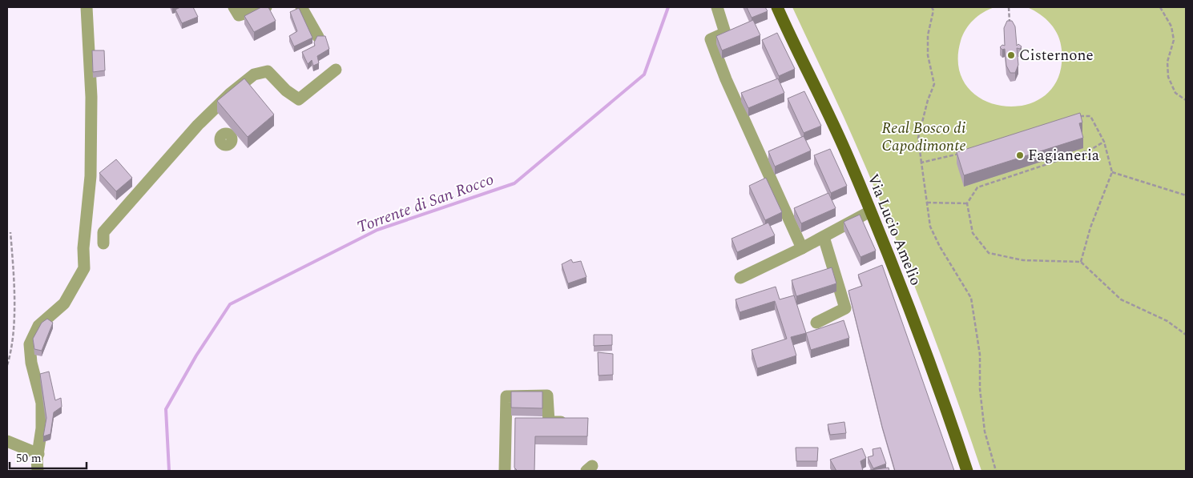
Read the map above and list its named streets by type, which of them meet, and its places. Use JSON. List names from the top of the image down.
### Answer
{
  "streets": {
    "main road": ["Via Lucio Amelio"]
  },
  "water": ["Torrente di San Rocco"],
  "parks": ["Real Bosco di Capodimonte"],
  "places": ["Cisternone", "Fagianeria"],
  "scale_bar": "50 m"
}
